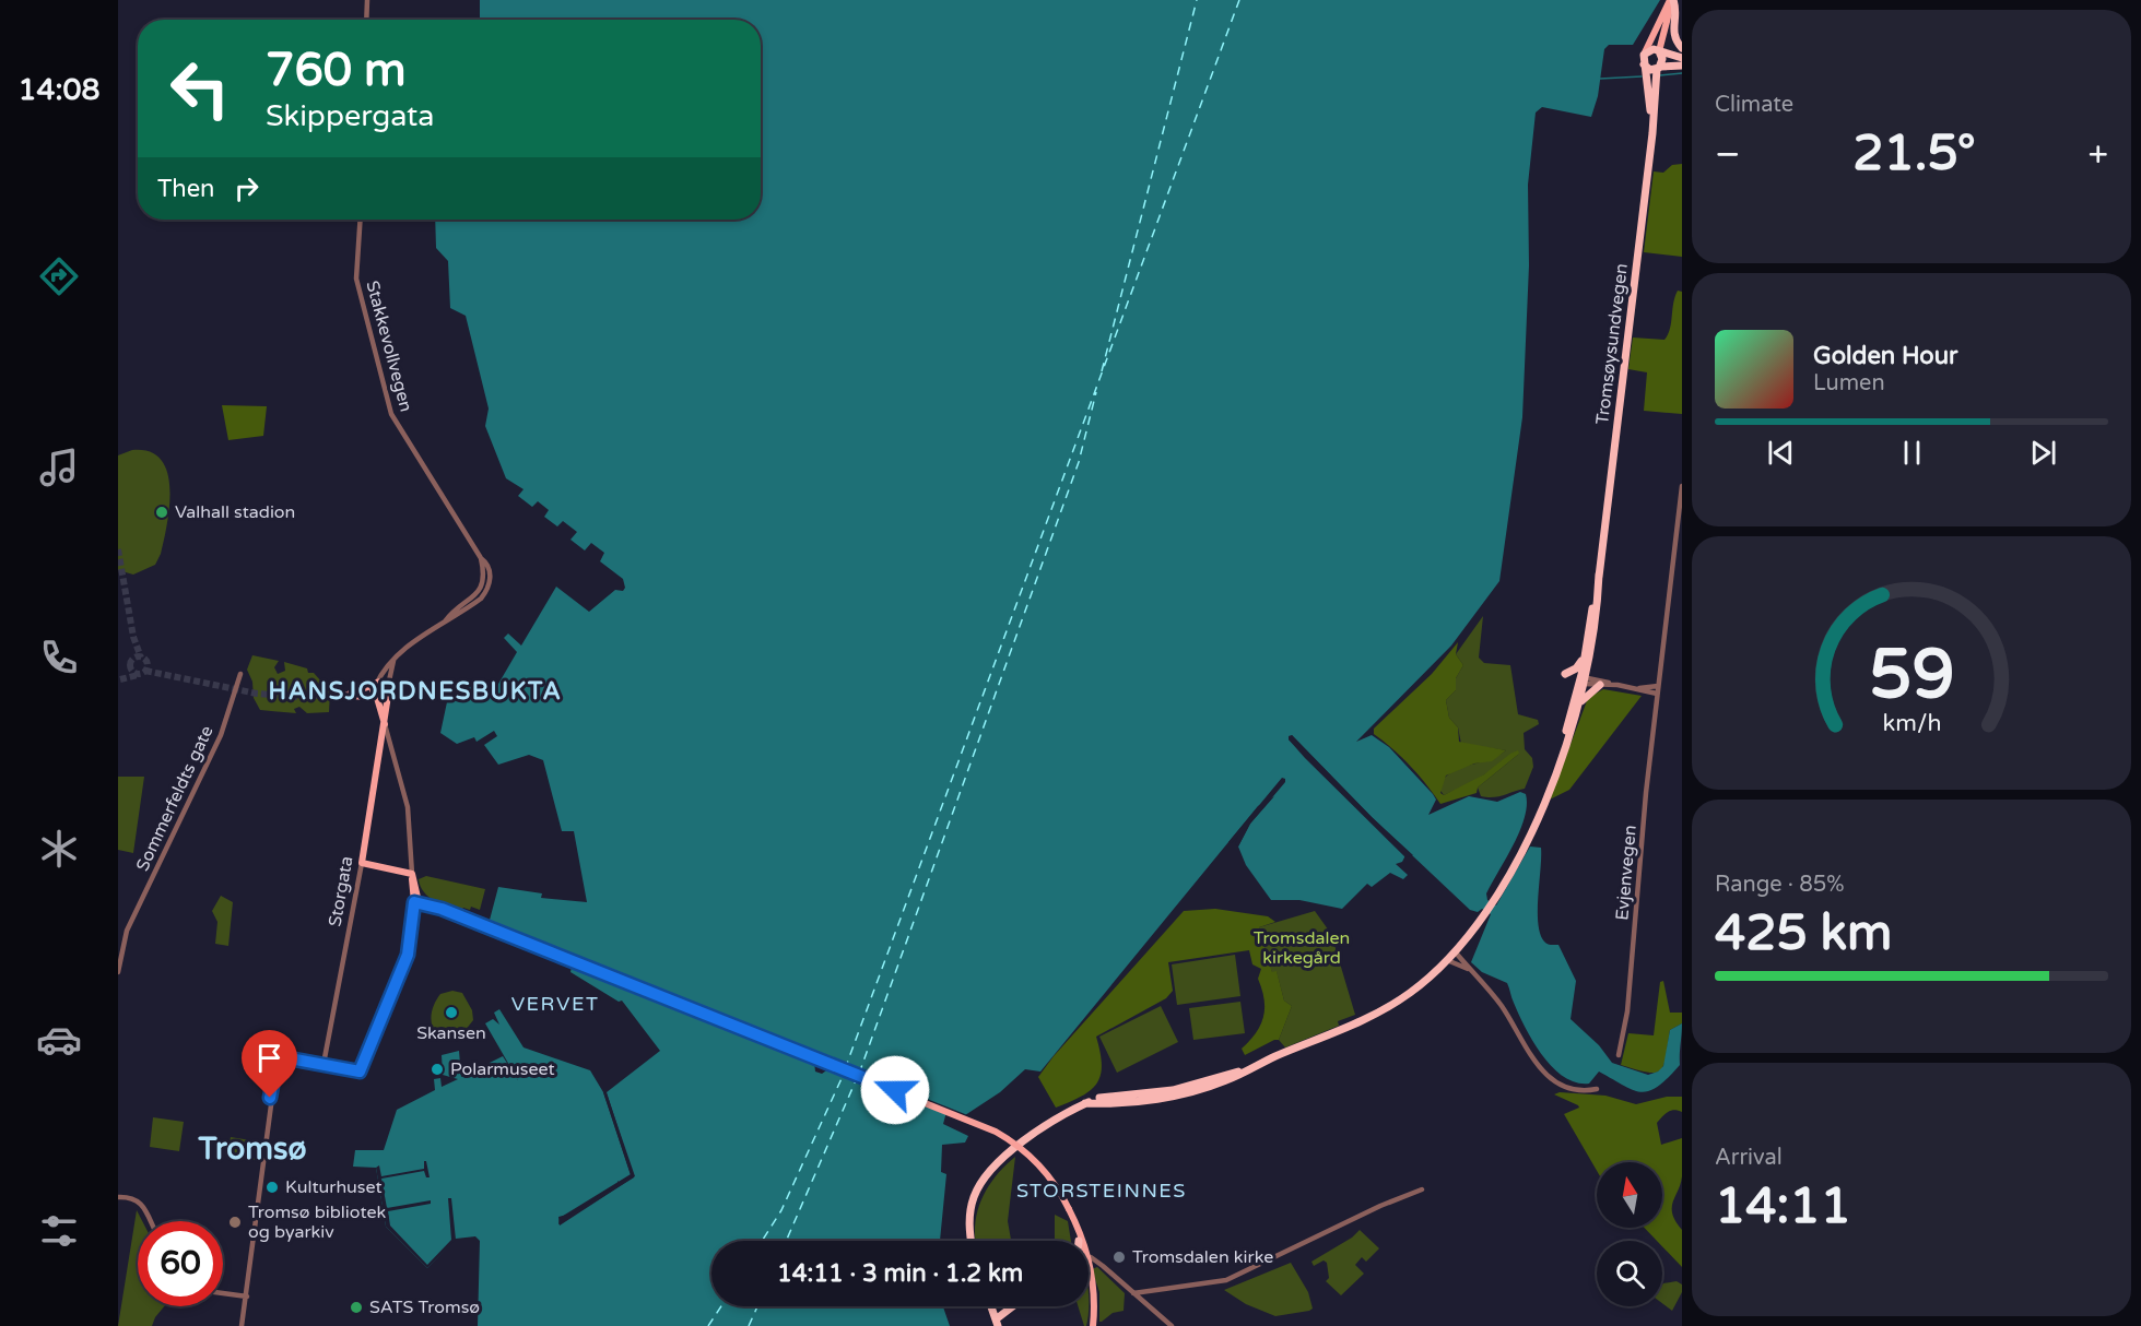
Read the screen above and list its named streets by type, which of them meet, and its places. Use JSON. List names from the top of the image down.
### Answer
{
  "streets": {
    "highway": ["Tromsøysundvegen"],
    "main road": ["Storgata"],
    "street": ["Stakkevollvegen", "Sommerfeldts gate", "Evjenvegen"]
  },
  "crossings": [
    ["Stakkevollvegen", "Storgata"]
  ],
  "districts": [
    "HANSJORDNESBUKTA",
    "VERVET",
    "Tromsø",
    "STORSTEINNES"
  ],
  "parks": ["Tromsdalen kirkegård"],
  "places": [
    "Valhall stadion",
    "Skansen",
    "Polarmuseet",
    "Kulturhuset",
    "Tromsø bibliotek og byarkiv",
    "Tromsdalen kirke",
    "SATS Tromsø"
  ],
  "north": "top",
  "page": {
    "tabs": "14:08",
    "tile": [
      "Climate",
      ["Range · 85%", "425 km"],
      ["Arrival", "14:11"]
    ],
    "turn": ["760 m", "Skippergata"],
    "heat": ["−", "21.5°", "+"],
    "then": "Then",
    "song": ["Golden Hour", "Lumen"],
    "limit": "60",
    "trip": "14:11 · 3 min · 1.2 km",
    "gauge": ["59", "km/h"]
  }
}
